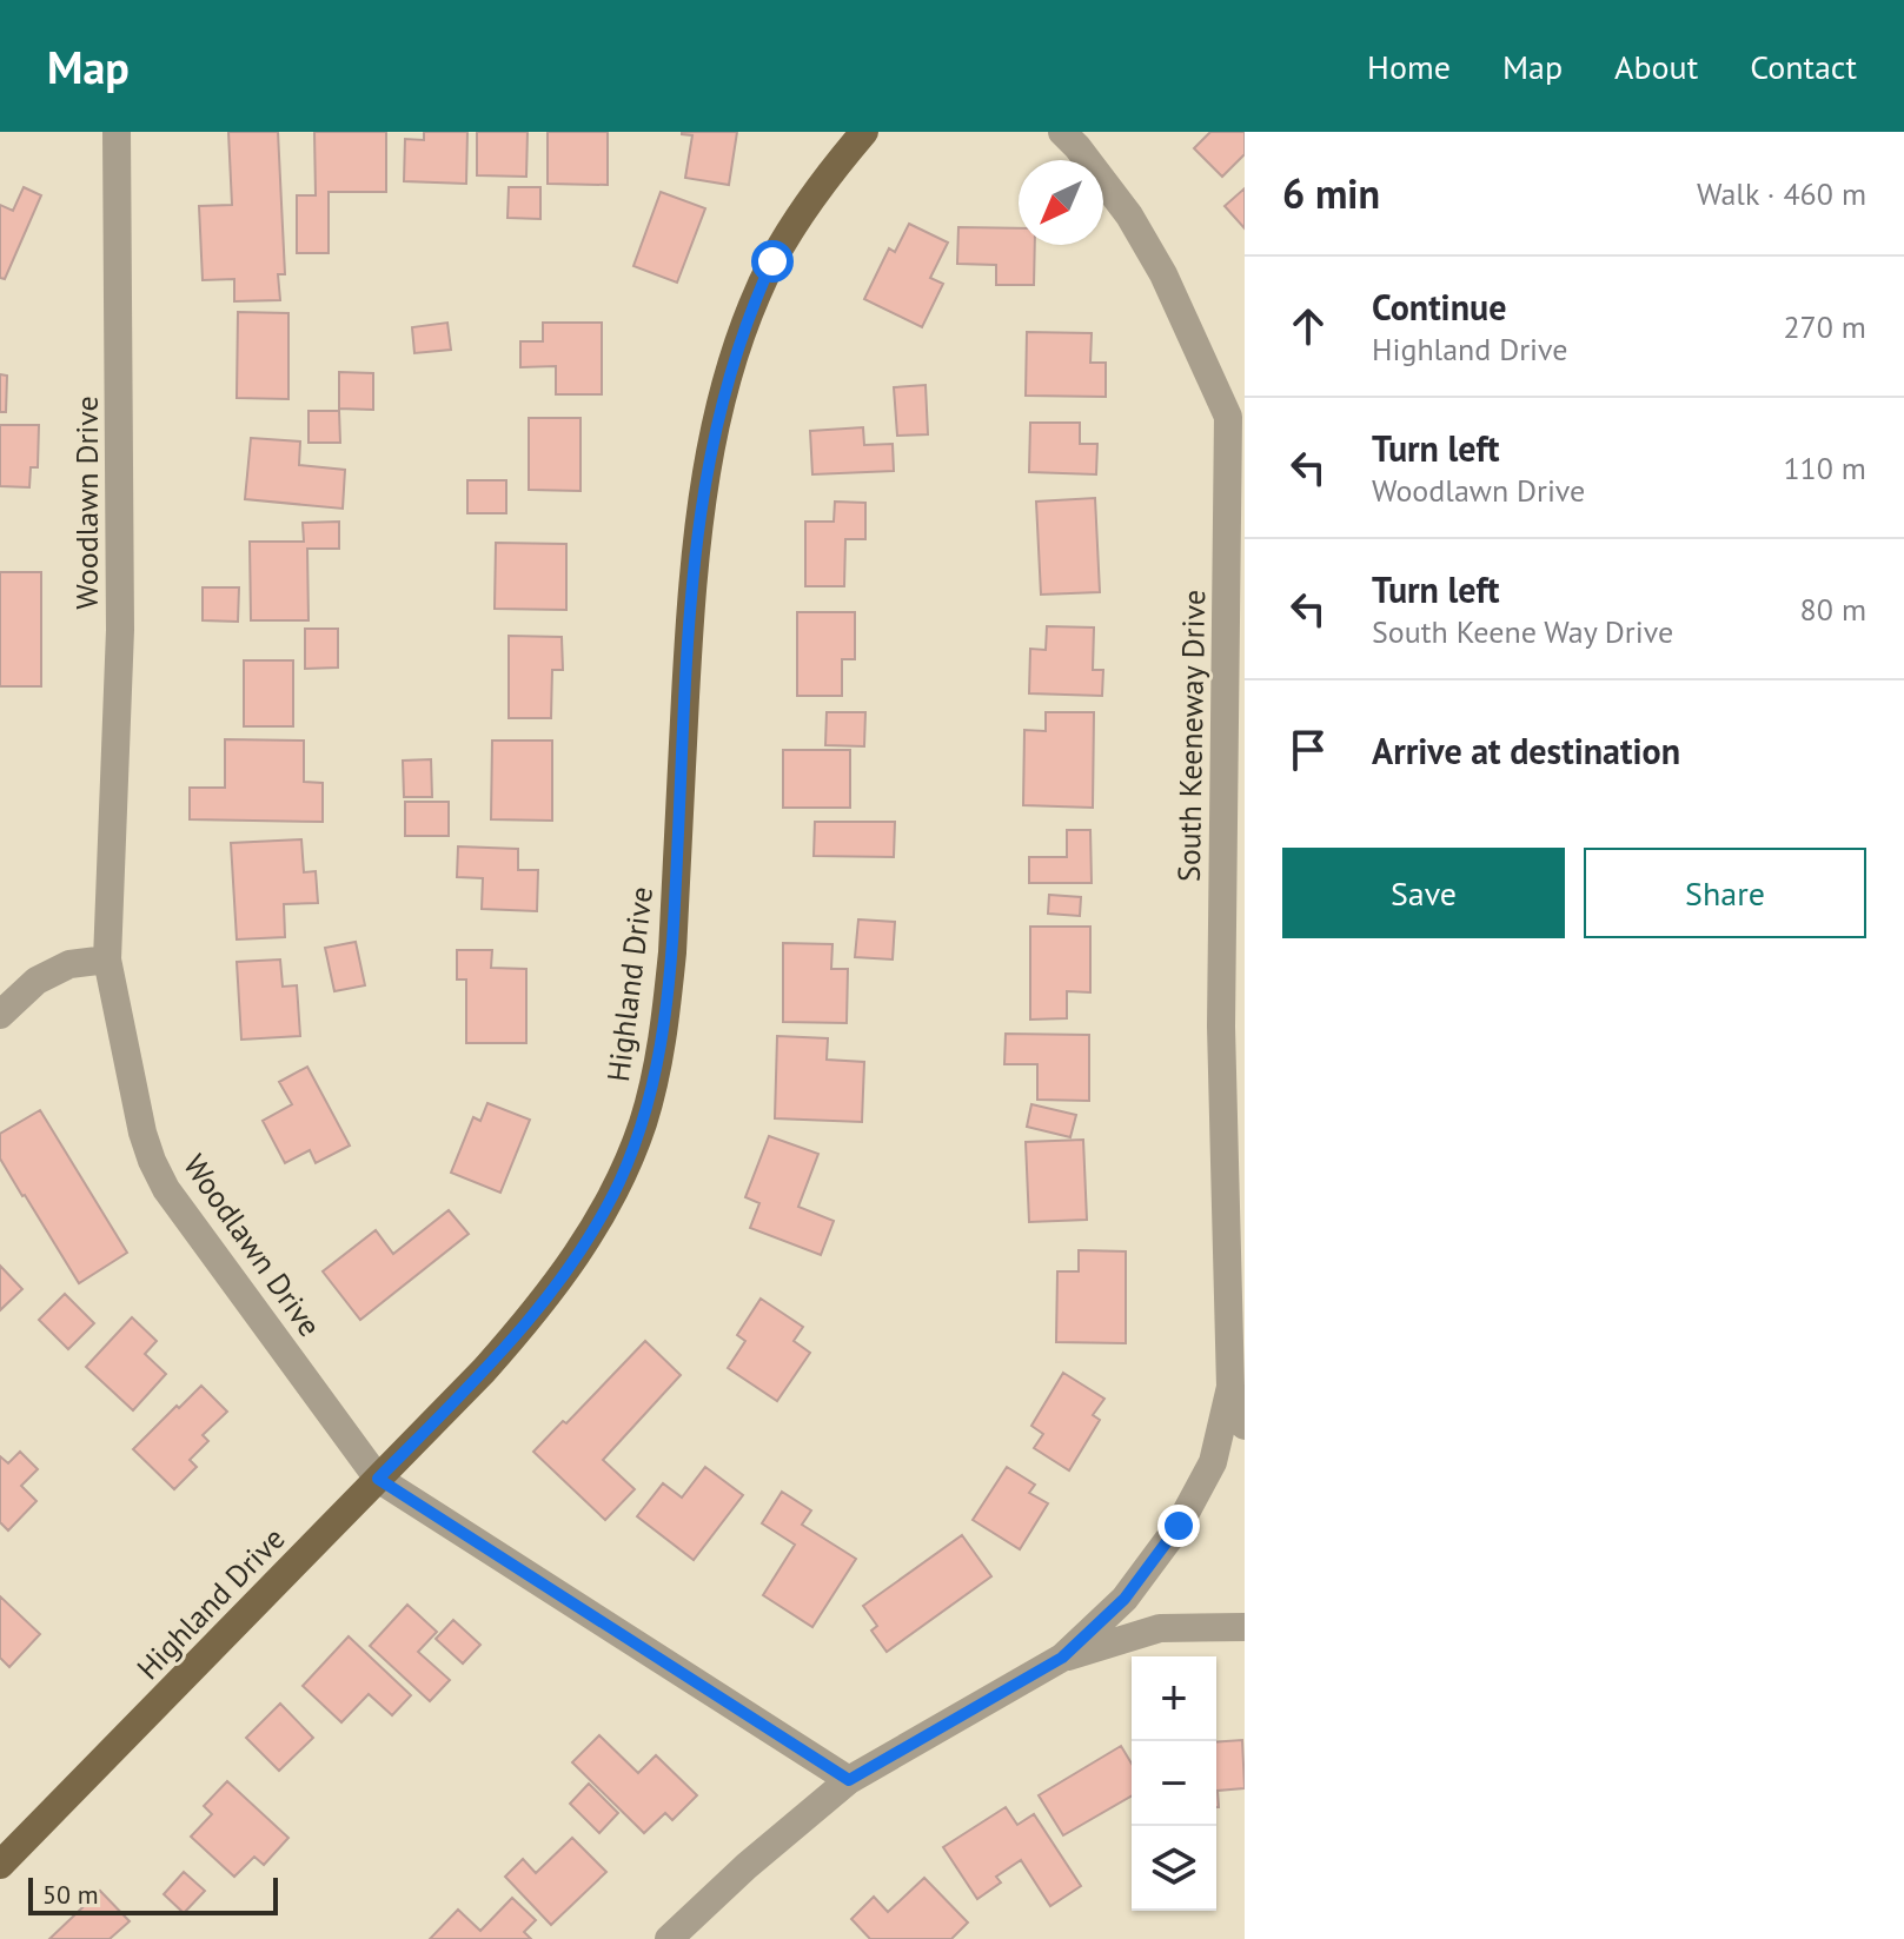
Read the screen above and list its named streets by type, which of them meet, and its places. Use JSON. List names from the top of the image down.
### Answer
{
  "streets": {
    "main road": ["Highland Drive"],
    "street": ["Woodlawn Drive", "South Keeneway Drive"]
  },
  "crossings": [
    ["Woodlawn Drive", "Highland Drive"]
  ],
  "scale_bar": "50 m",
  "north": "bottom left",
  "page": {
    "header": "Map",
    "nav": [
      "Home",
      "Map",
      "About",
      "Contact"
    ],
    "heading": ["6 min", "Walk · 460 m"],
    "list": [
      ["Continue", "Highland Drive", "270 m"],
      ["Turn left", "Woodlawn Drive", "110 m"],
      ["Turn left", "South Keene Way Drive", "80 m"],
      "Arrive at destination"
    ],
    "buttons": ["Save", "Share"],
    "map_buttons": ["+", "−"],
    "scale": "50 m"
  }
}
